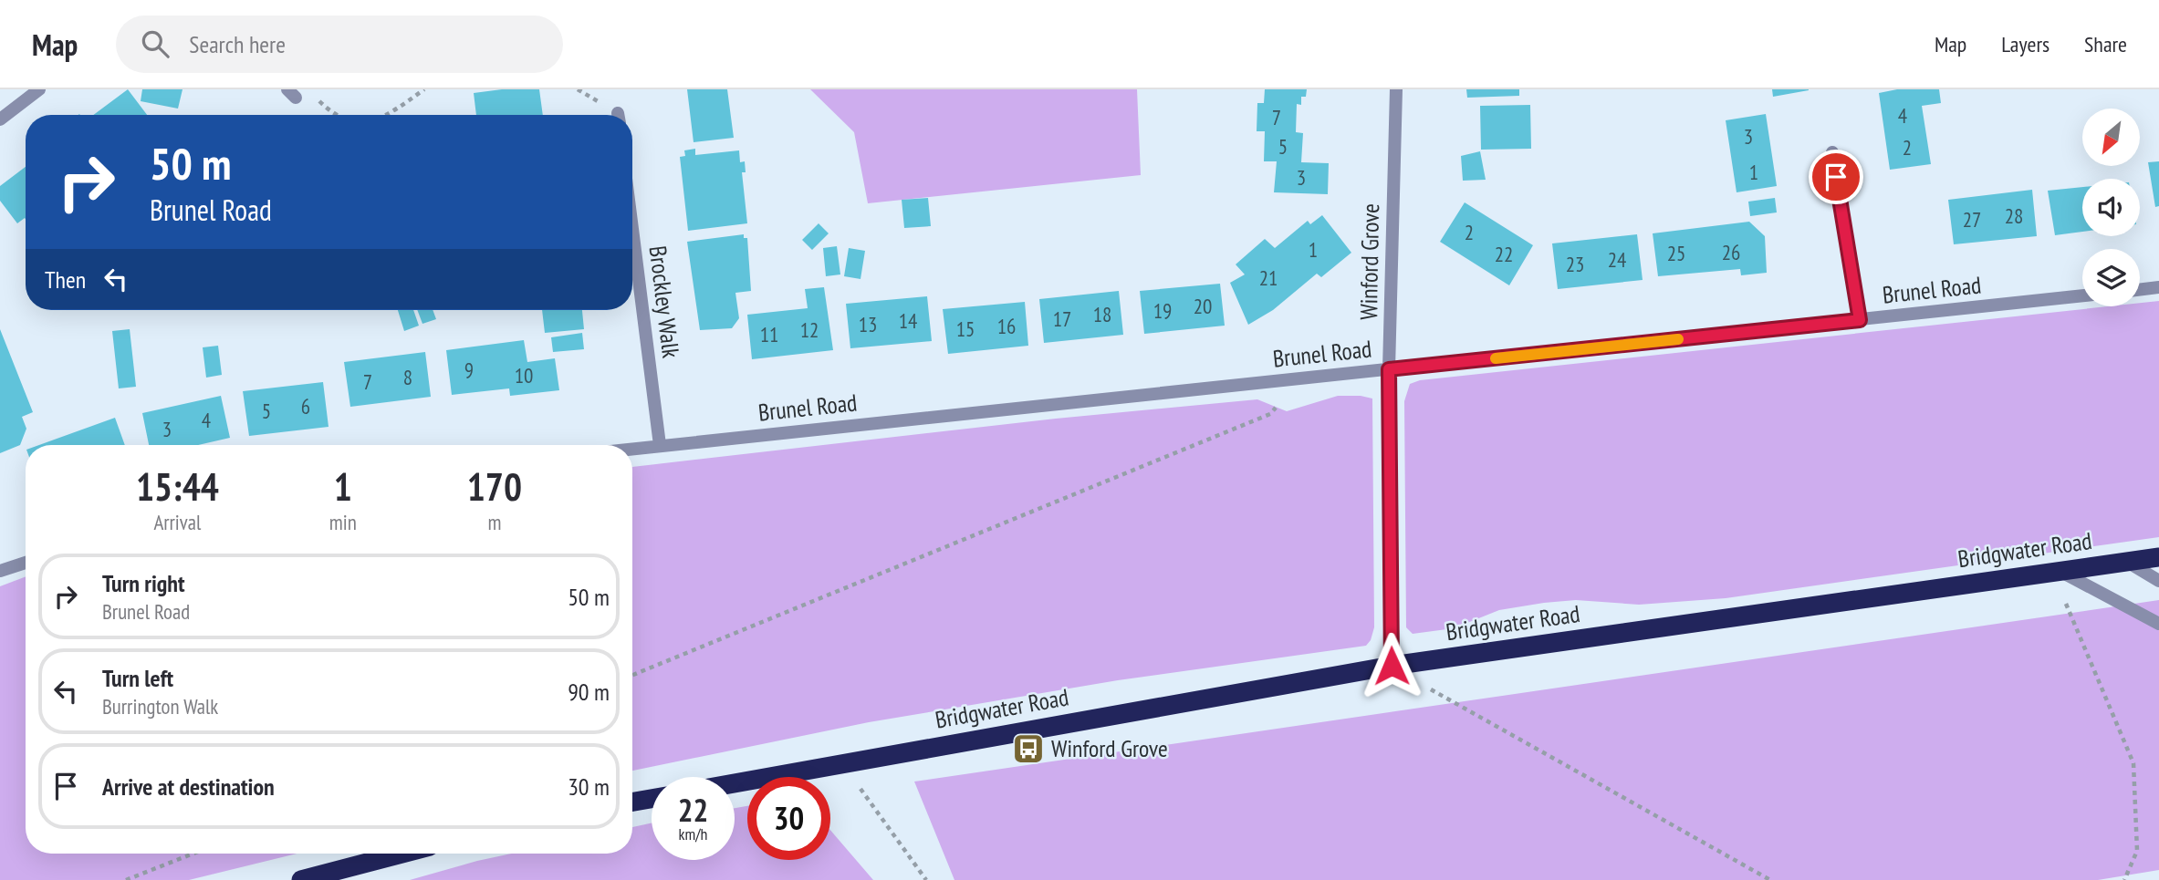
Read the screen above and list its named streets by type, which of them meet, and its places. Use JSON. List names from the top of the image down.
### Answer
{
  "streets": {
    "highway": ["Bridgwater Road"],
    "street": ["Winford Grove", "Brunel Road", "Brockley Walk"]
  },
  "crossings": [
    ["Winford Grove", "Brunel Road"],
    ["Winford Grove", "Bridgwater Road"],
    ["Brunel Road", "Brockley Walk"]
  ],
  "places": {
    "bus stop": ["Winford Grove"]
  },
  "house_numbers": [
    "4",
    "7",
    "3",
    "5",
    "2",
    "1",
    "3",
    "28",
    "27",
    "2",
    "1",
    "26",
    "25",
    "22",
    "24",
    "23",
    "21",
    "20",
    "19",
    "18",
    "17",
    "14",
    "13",
    "16",
    "15",
    "12",
    "11",
    "9",
    "10",
    "8",
    "7",
    "6",
    "5",
    "4",
    "3"
  ],
  "north": "bottom left",
  "page": {
    "header": "Map",
    "search": "Search here",
    "nav": ["Map", "Layers", "Share"],
    "turn": ["50 m", "Brunel Road"],
    "then": "Then",
    "eta": [
      "15:44",
      "Arrival",
      "1",
      "min",
      "170",
      "m"
    ],
    "list": [
      {
        "name": "Turn right",
        "note": "Brunel Road",
        "value": "50 m"
      },
      {
        "name": "Turn left",
        "note": "Burrington Walk",
        "value": "90 m"
      },
      {
        "name": "Arrive at destination",
        "value": "30 m"
      }
    ],
    "speed": "22 km/h",
    "limit": "30"
  }
}
